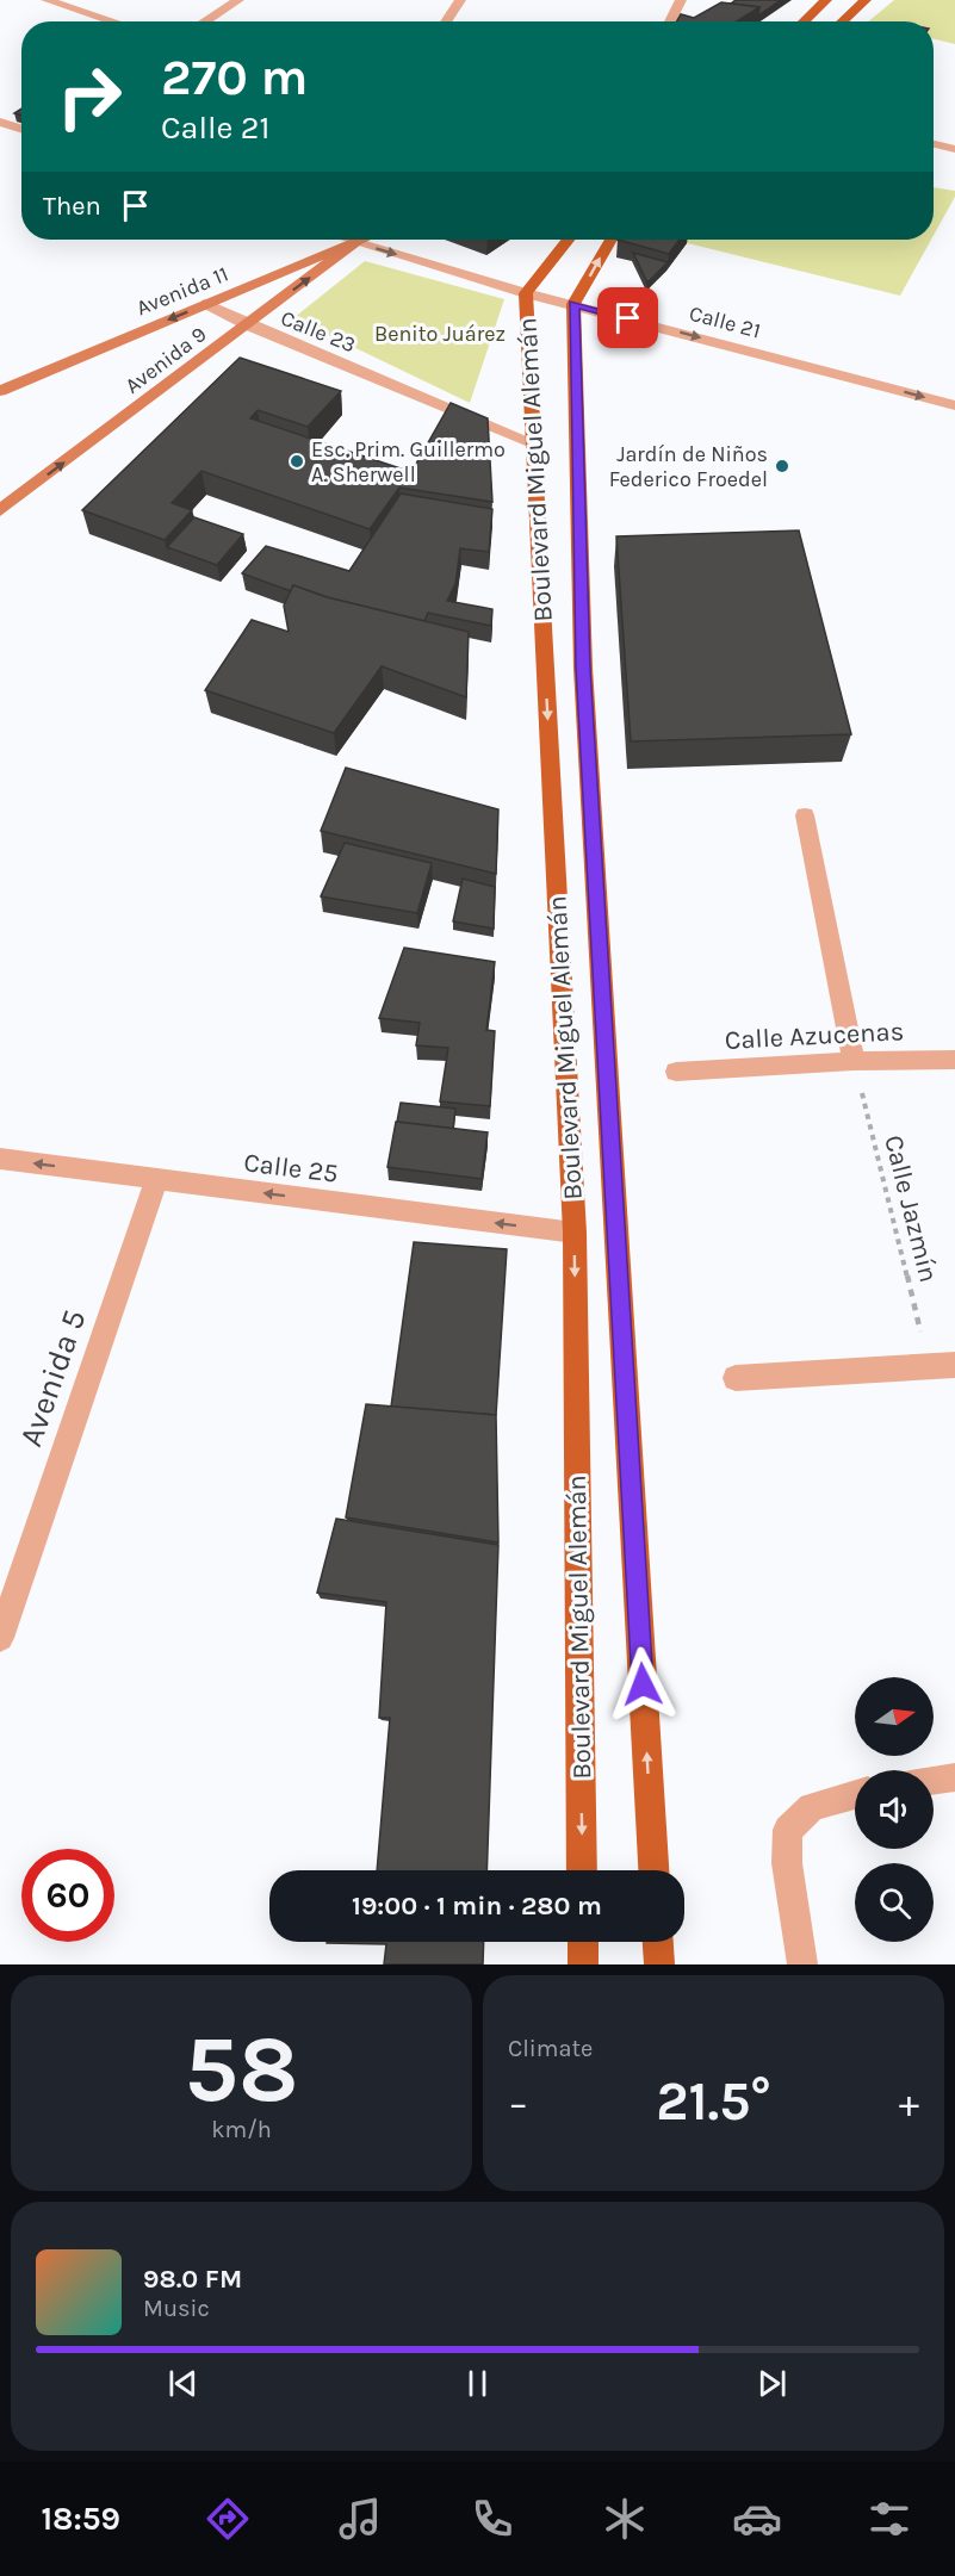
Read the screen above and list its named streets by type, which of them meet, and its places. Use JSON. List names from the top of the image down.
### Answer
{
  "streets": {
    "main road": ["Avenida 11", "Avenida 9", "Boulevard Miguel Alemán"],
    "street": [
      "Calle 21",
      "Calle 23",
      "Calle Azucenas",
      "Calle 25",
      "Avenida 5"
    ],
    "path": ["Calle Jazmín"]
  },
  "crossings": [
    ["Avenida 11", "Calle 21"],
    ["Avenida 11", "Calle 23"],
    ["Avenida 11", "Avenida 9"],
    ["Calle 21", "Avenida 9"],
    ["Calle 21", "Boulevard Miguel Alemán"],
    ["Calle 23", "Avenida 9"],
    ["Calle 23", "Boulevard Miguel Alemán"],
    ["Boulevard Miguel Alemán", "Calle 25"],
    ["Calle Azucenas", "Calle Jazmín"],
    ["Calle 25", "Avenida 5"]
  ],
  "one_way": [
    "Avenida 11",
    "Calle 21",
    "Avenida 9",
    "Calle 25"
  ],
  "parks": ["Benito Juárez"],
  "places": ["Esc. Prim. Guillermo A. Sherwell", "Jardín de Niños Federico Froedel"],
  "north": "right",
  "page": {
    "turn": ["270 m", "Calle 21"],
    "then": "Then",
    "limit": "60",
    "trip": "19:00 · 1 min · 280 m",
    "tile": [
      ["58", "km/h"],
      "Climate"
    ],
    "heat": ["−", "21.5°", "+"],
    "song": ["98.0 FM", "Music"],
    "tabs": "18:59"
  }
}
